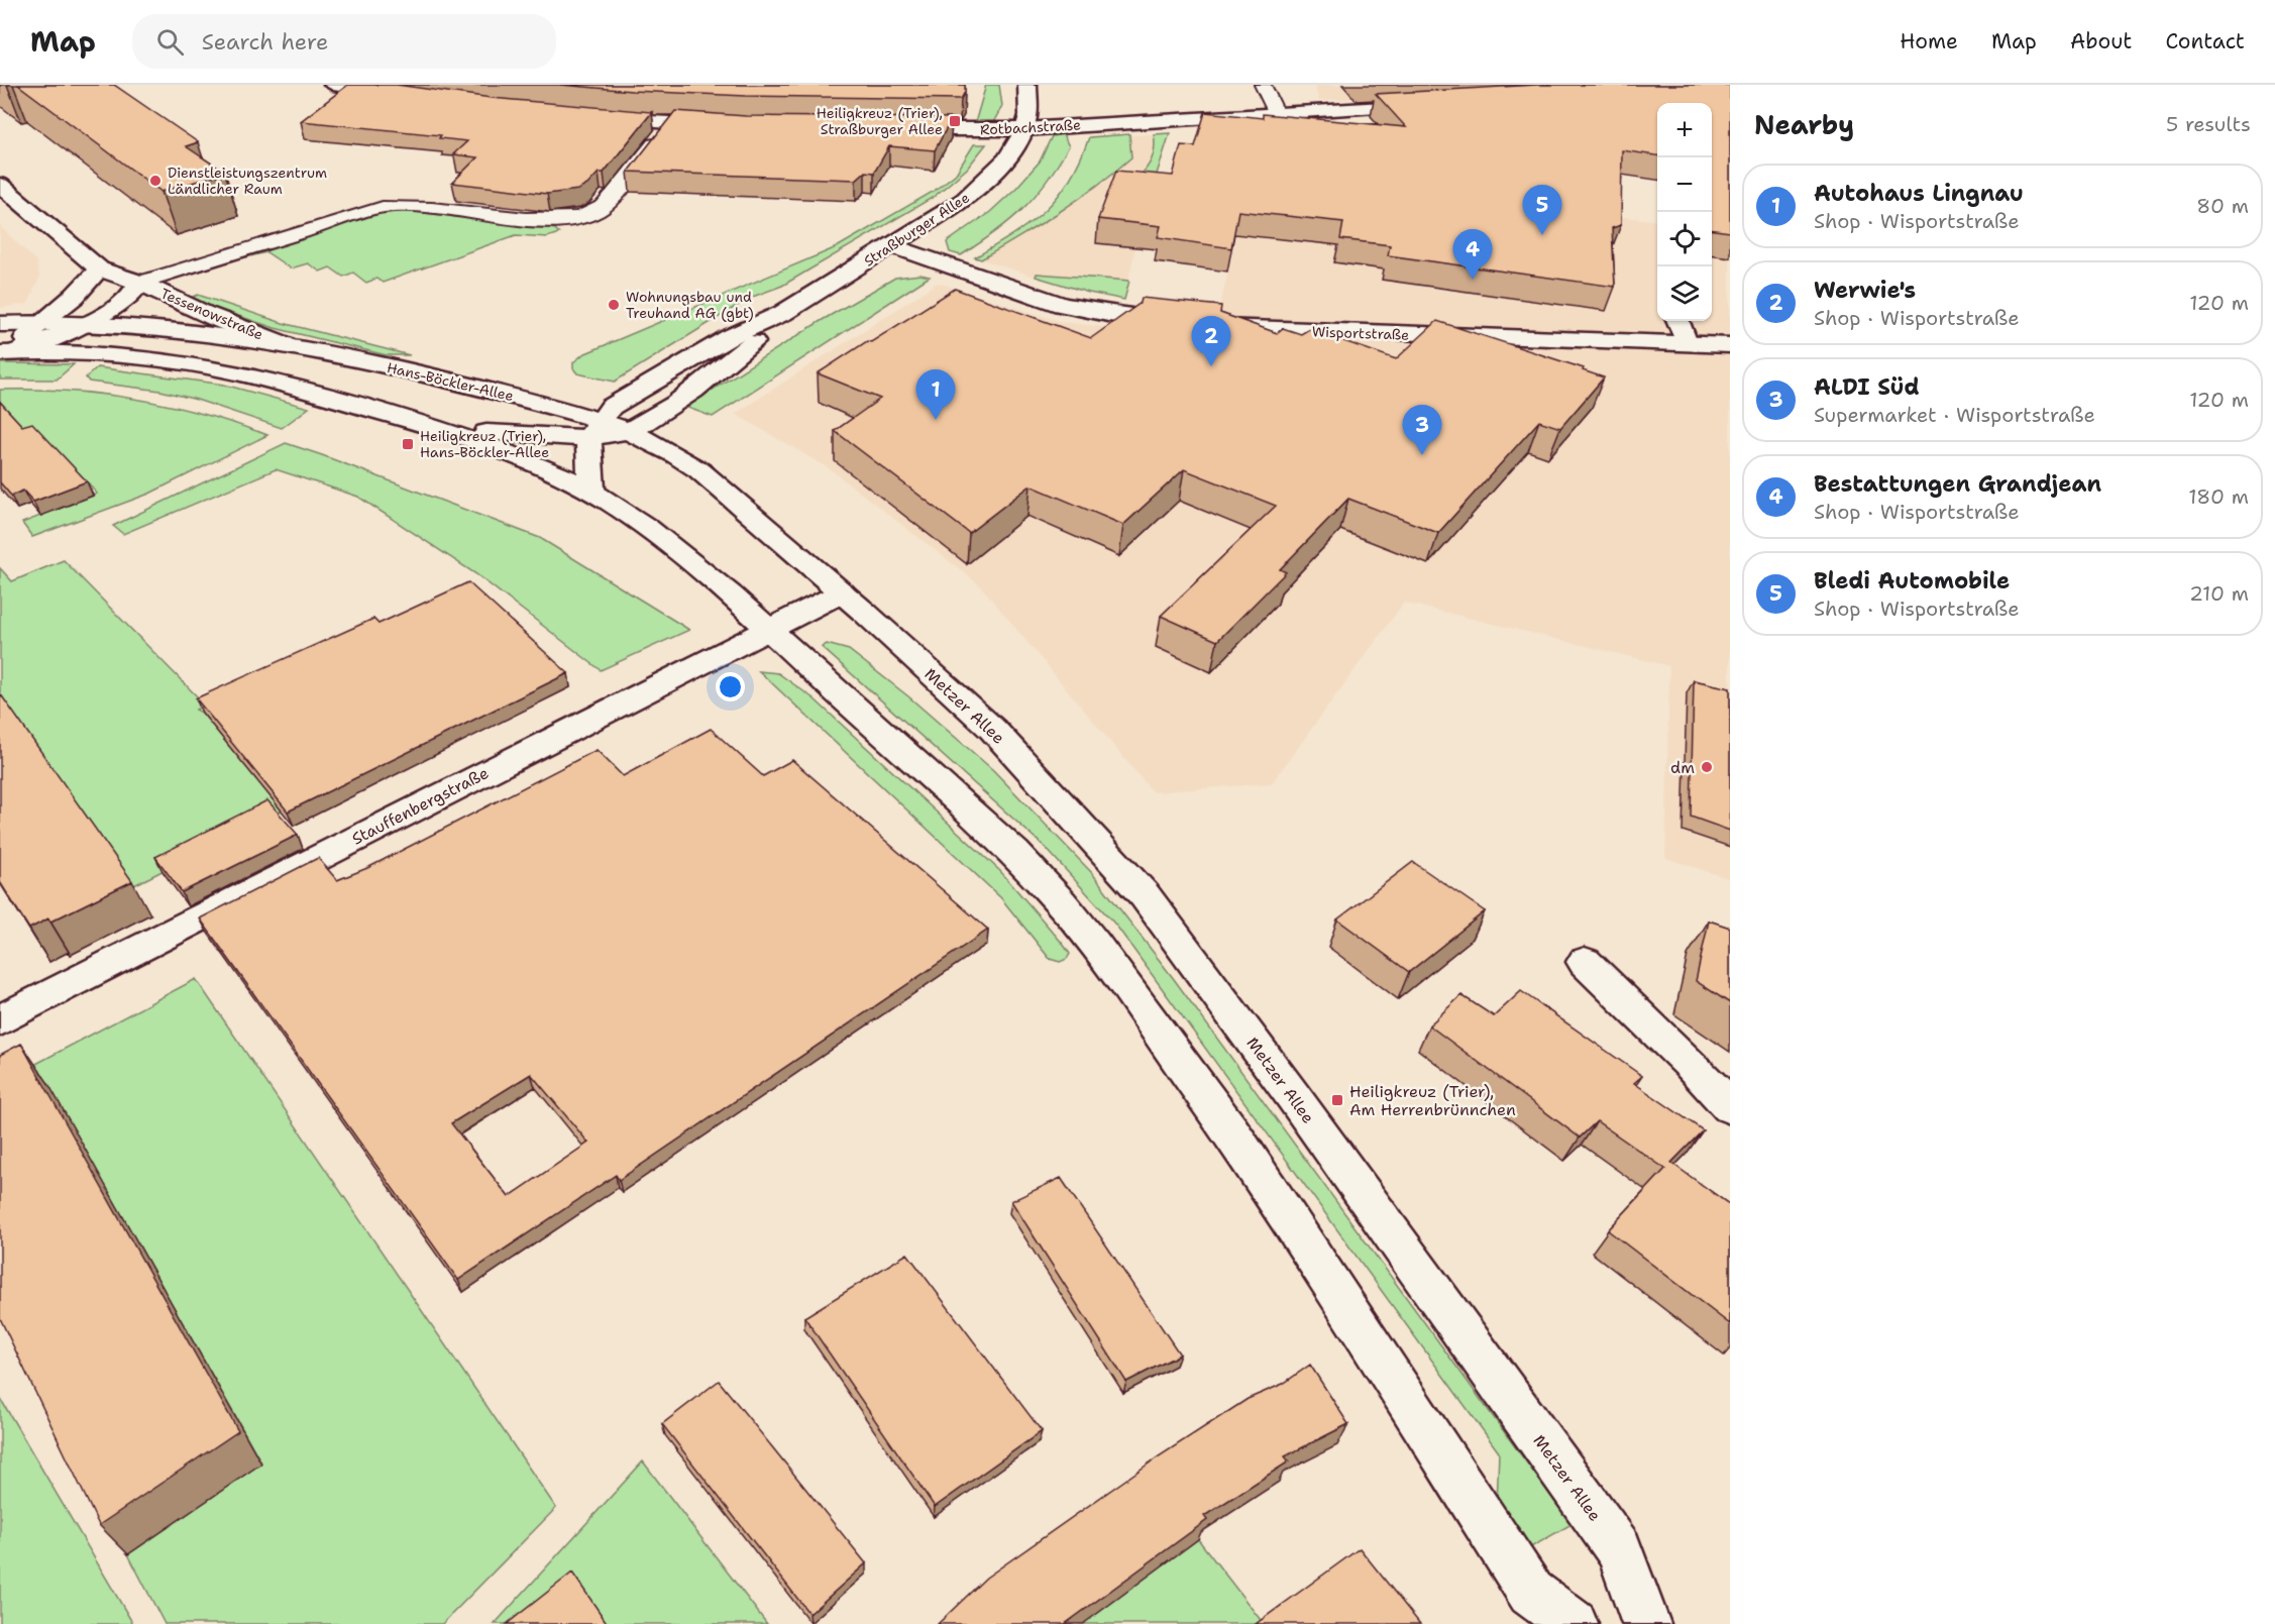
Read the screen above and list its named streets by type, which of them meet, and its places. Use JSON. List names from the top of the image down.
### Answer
{
  "streets": {
    "street": [
      "Rotbachstraße",
      "Straßburger Allee",
      "Tessenowstraße",
      "Wisportstraße",
      "Hans-Böckler-Allee",
      "Metzer Allee",
      "Stauffenbergstraße"
    ]
  },
  "crossings": [
    ["Rotbachstraße", "Straßburger Allee"],
    ["Straßburger Allee", "Wisportstraße"],
    ["Straßburger Allee", "Hans-Böckler-Allee"],
    ["Tessenowstraße", "Hans-Böckler-Allee"],
    ["Metzer Allee", "Stauffenbergstraße"]
  ],
  "places": {
    "transit": ["Heiligkreuz (Trier), Straßburger Allee", "Heiligkreuz (Trier), Hans-Böckler-Allee", "Heiligkreuz (Trier), Am Herrenbrünnchen"],
    "other": ["Dienstleistungszentrum Ländlicher Raum", "Wohnungsbau und Treuhand AG (gbt)", "dm"]
  },
  "page": {
    "header": "Map",
    "search": "Search here",
    "nav": [
      "Home",
      "Map",
      "About",
      "Contact"
    ],
    "heading": ["Nearby", "5 results"],
    "map_buttons": ["+", "−"],
    "list": [
      {
        "mark": "1",
        "name": "Autohaus Lingnau",
        "note": "Shop · Wisportstraße",
        "value": "80 m"
      },
      {
        "mark": "2",
        "name": "Werwie's",
        "note": "Shop · Wisportstraße",
        "value": "120 m"
      },
      {
        "mark": "3",
        "name": "ALDI Süd",
        "note": "Supermarket · Wisportstraße",
        "value": "120 m"
      },
      {
        "mark": "4",
        "name": "Bestattungen Grandjean",
        "note": "Shop · Wisportstraße",
        "value": "180 m"
      },
      {
        "mark": "5",
        "name": "Bledi Automobile",
        "note": "Shop · Wisportstraße",
        "value": "210 m"
      }
    ],
    "pins": [
      "5",
      "4",
      "2",
      "1",
      "3"
    ]
  }
}
